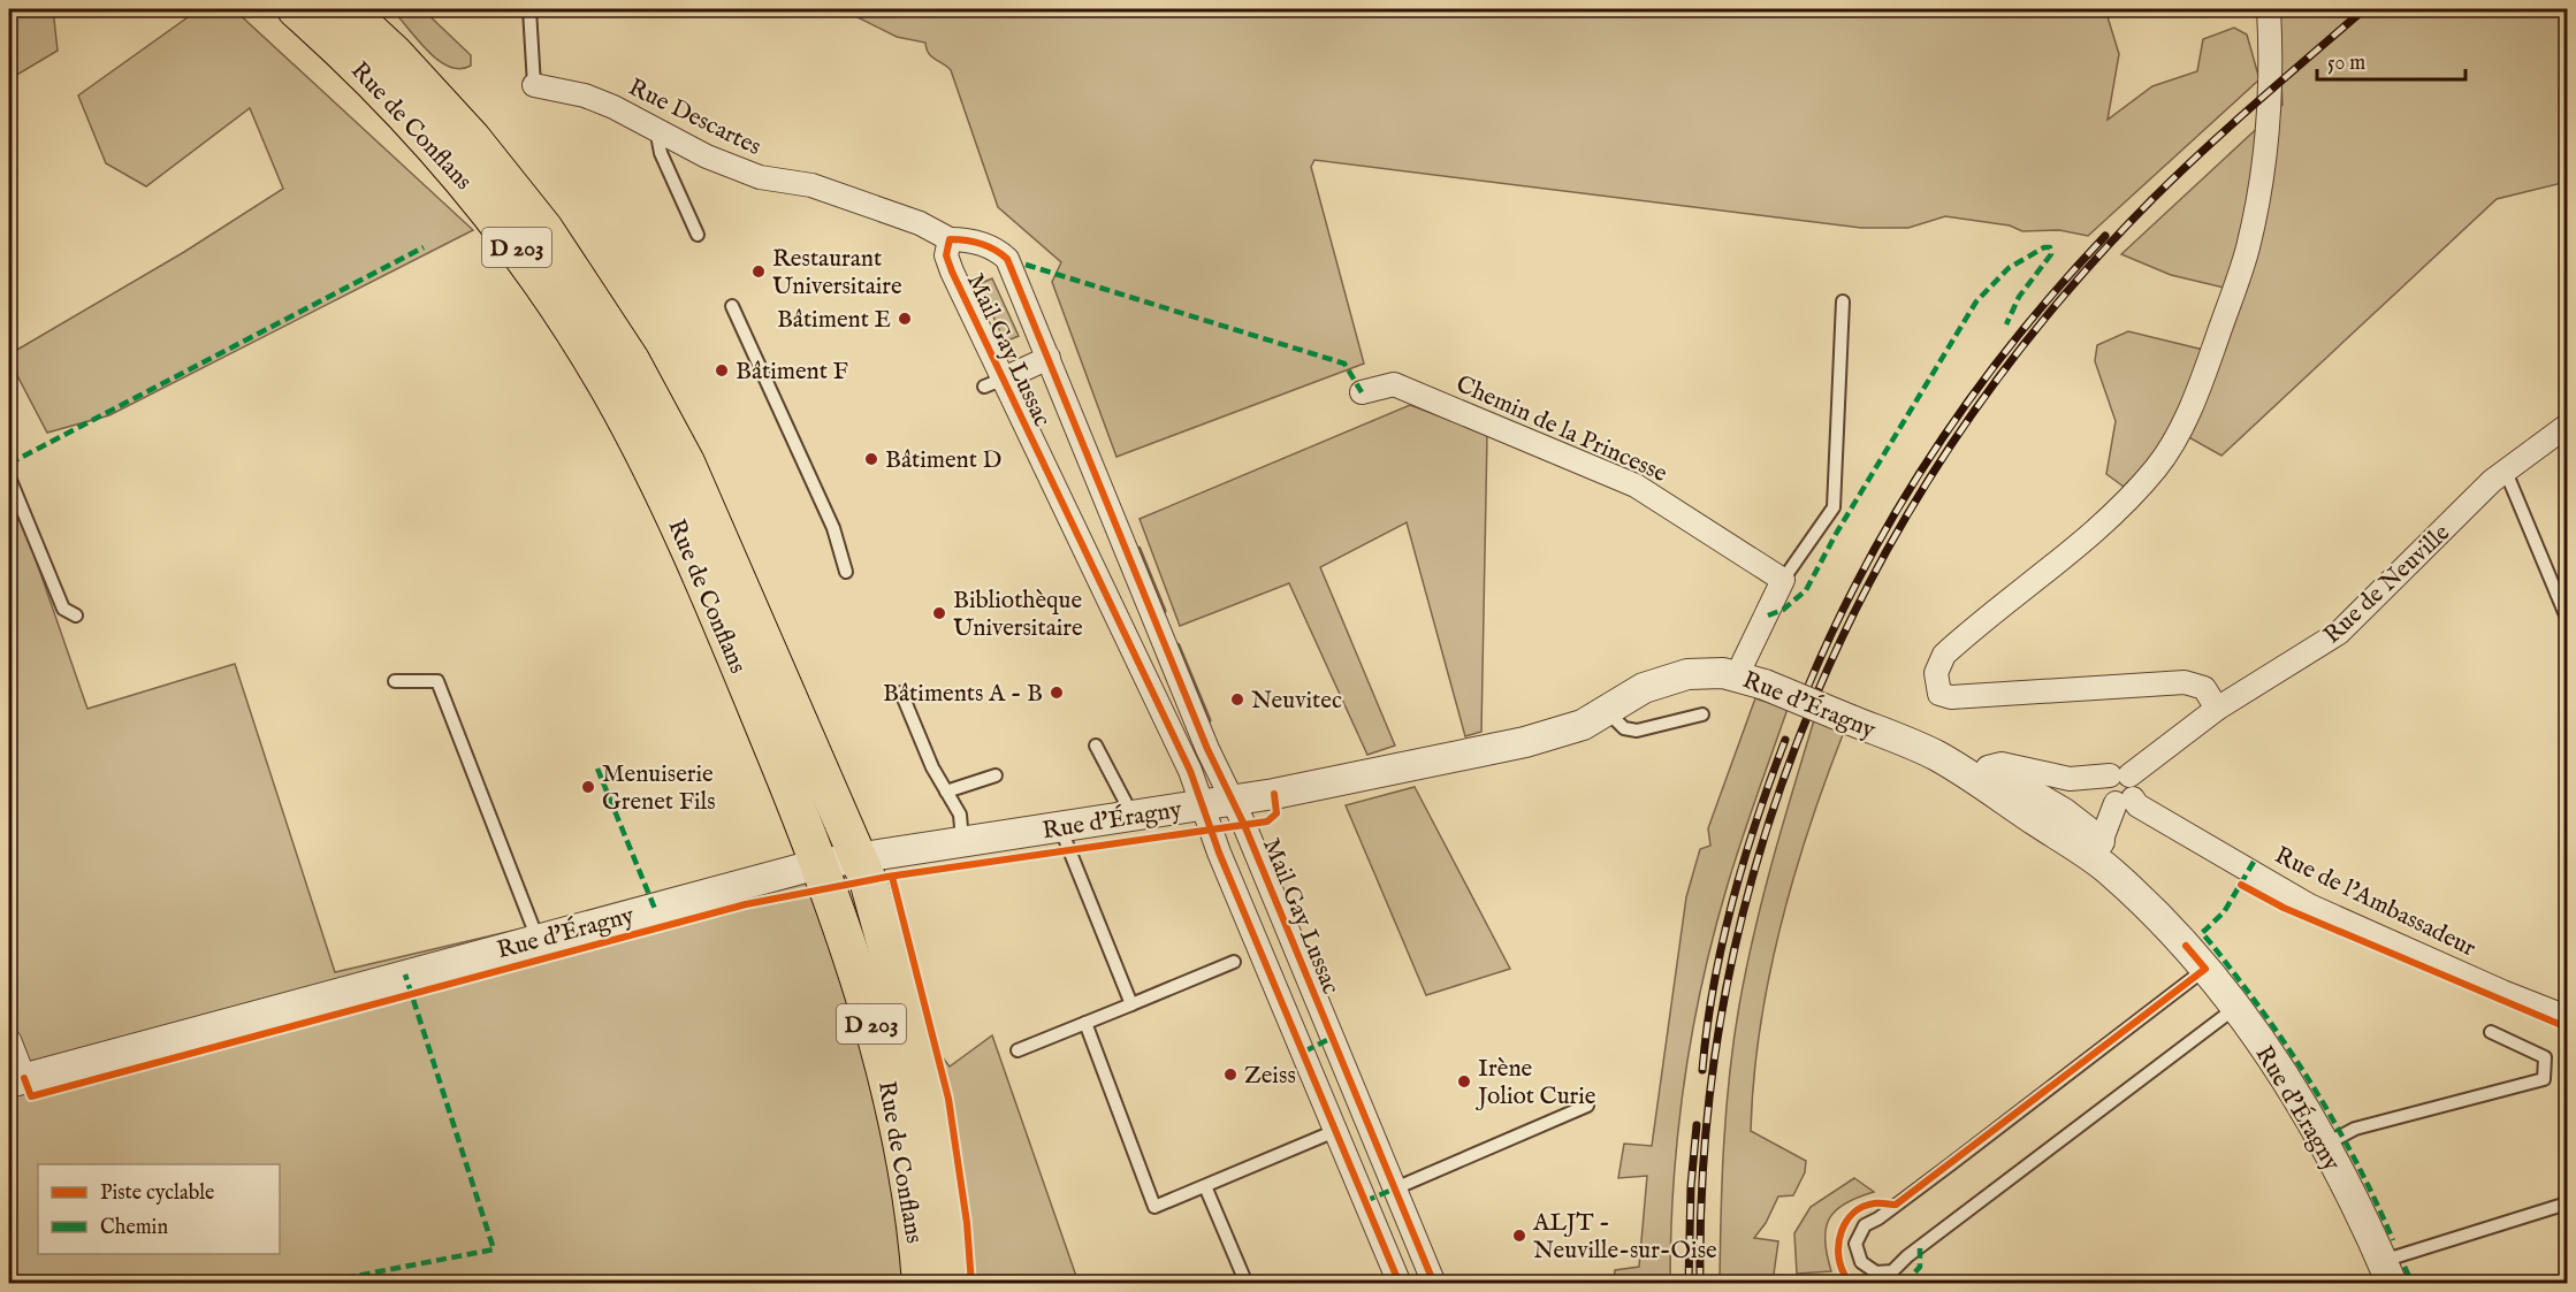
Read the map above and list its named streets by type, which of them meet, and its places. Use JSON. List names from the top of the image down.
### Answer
{
  "streets": {
    "main road": ["Rue de Conflans", "D 203"],
    "street": [
      "Rue Descartes",
      "Mail Gay Lussac",
      "Chemin de la Princesse",
      "Rue de Neuville",
      "Rue d'Éragny",
      "Rue de l'Ambassadeur"
    ]
  },
  "crossings": [
    ["Rue Descartes", "Mail Gay Lussac"],
    ["Rue de Conflans", "Rue d'Éragny"],
    ["Mail Gay Lussac", "Rue d'Éragny"],
    ["Rue de Neuville", "Rue de l'Ambassadeur"]
  ],
  "places": [
    "Restaurant Universitaire",
    "Bâtiment E",
    "Bâtiment F",
    "Bâtiment D",
    "Bibliothèque Universitaire",
    "Bâtiments A - B",
    "Neuvitec",
    "Menuiserie Grenet Fils",
    "Zeiss",
    "Irène Joliot Curie",
    "ALJT - Neuville-sur-Oise"
  ],
  "legend": ["Piste cyclable", "Chemin"],
  "scale_bar": "50 m"
}
